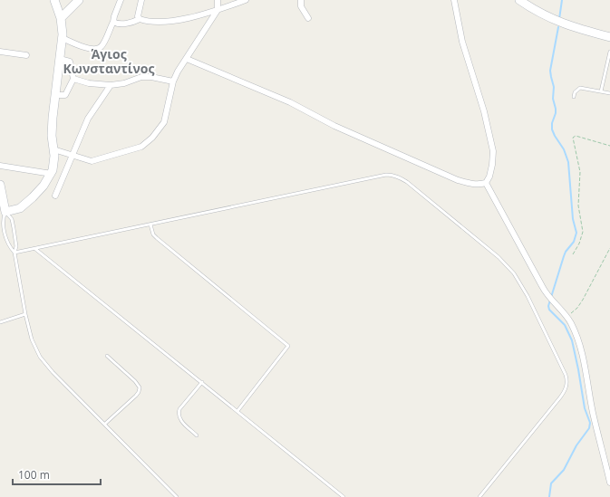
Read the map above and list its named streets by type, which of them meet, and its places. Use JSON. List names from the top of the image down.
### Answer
{
  "districts": ["Άγιος Κωνσταντίνος"],
  "scale_bar": "100 m"
}
